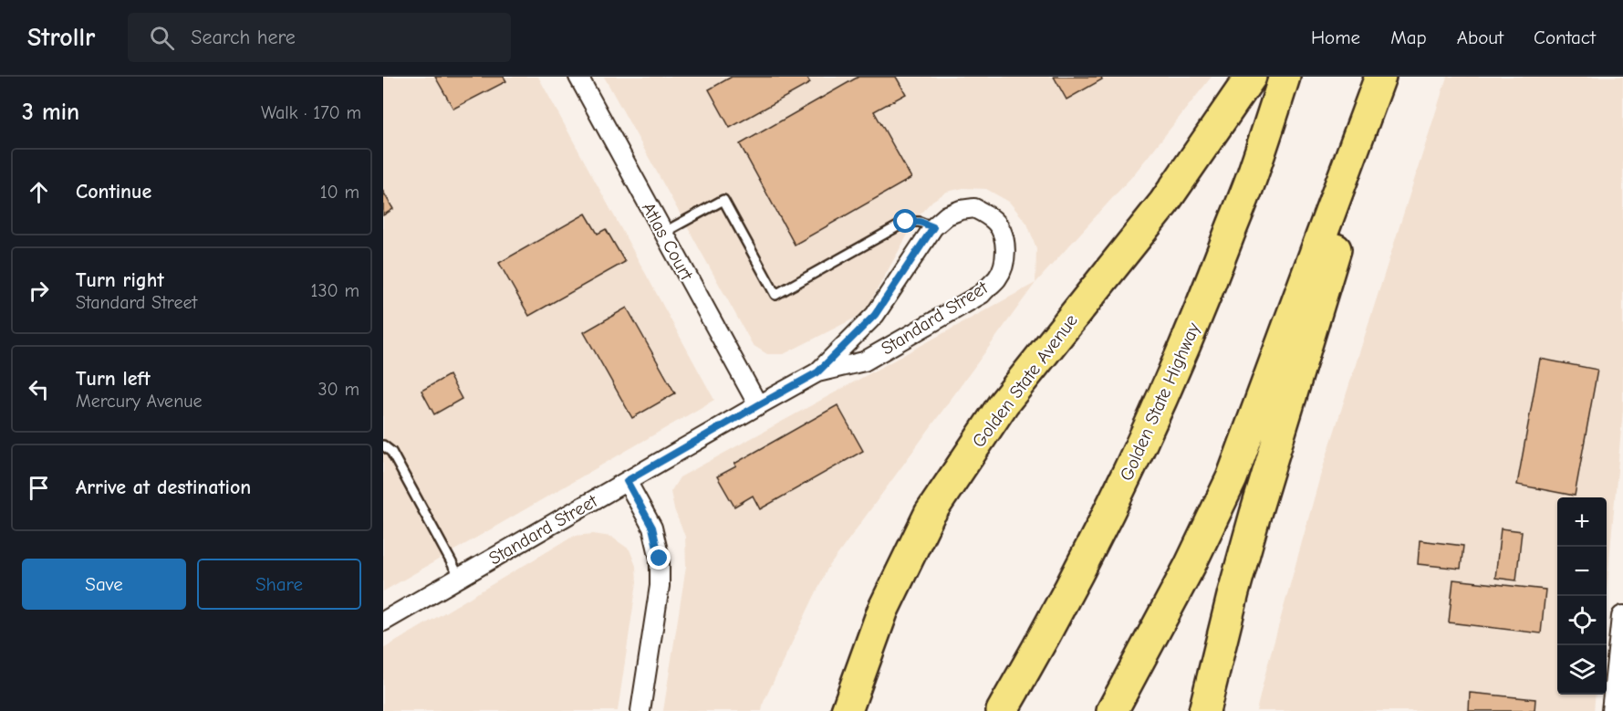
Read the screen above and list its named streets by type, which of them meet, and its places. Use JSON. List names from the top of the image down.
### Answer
{
  "streets": {
    "highway": ["Golden State Avenue", "Golden State Highway"],
    "street": ["Atlas Court", "Standard Street"]
  },
  "crossings": [
    ["Atlas Court", "Standard Street"]
  ],
  "page": {
    "header": "Strollr",
    "search": "Search here",
    "nav": [
      "Home",
      "Map",
      "About",
      "Contact"
    ],
    "heading": ["3 min", "Walk · 170 m"],
    "list": [
      ["Continue", "10 m"],
      ["Turn right", "Standard Street", "130 m"],
      ["Turn left", "Mercury Avenue", "30 m"],
      "Arrive at destination"
    ],
    "map_buttons": ["+", "−"],
    "buttons": ["Save", "Share"]
  }
}
